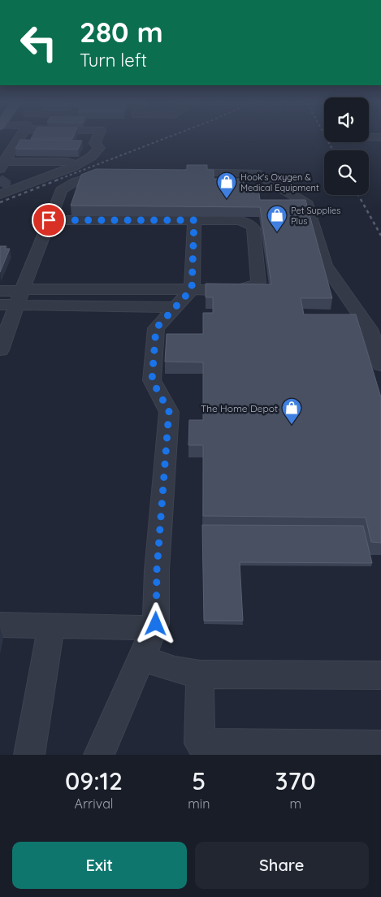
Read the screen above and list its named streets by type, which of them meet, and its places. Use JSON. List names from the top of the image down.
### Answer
{
  "places": {
    "shop": ["Hook's Oxygen & Medical Equipment", "Pet Supplies Plus", "The Home Depot"]
  },
  "page": {
    "turn": ["280 m", "Turn left"],
    "eta": [
      "09:12",
      "Arrival",
      "5",
      "min",
      "370",
      "m"
    ],
    "buttons": ["Exit", "Share"]
  }
}
